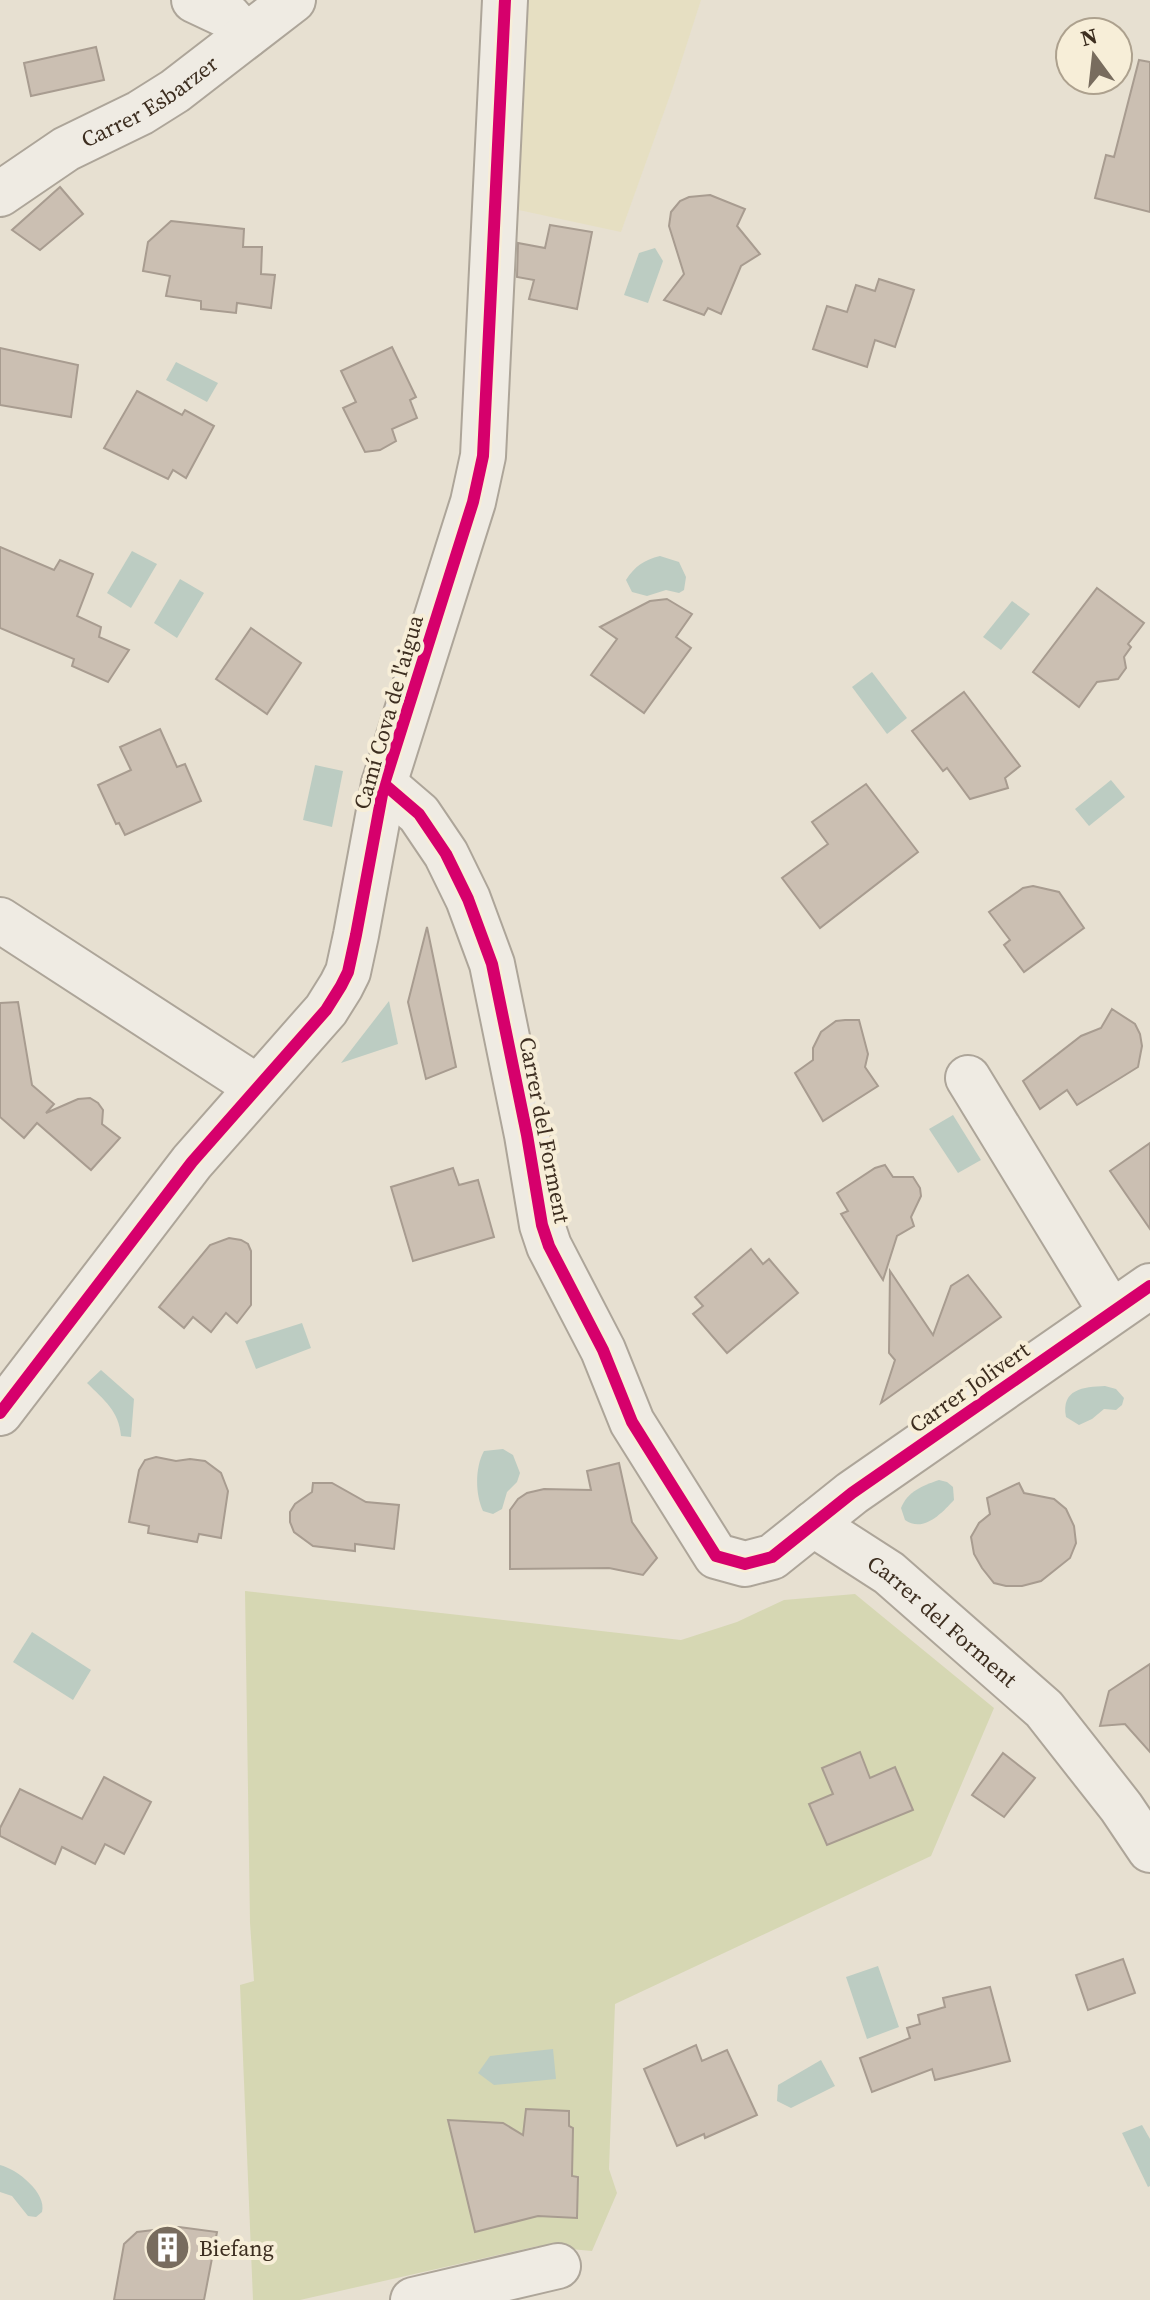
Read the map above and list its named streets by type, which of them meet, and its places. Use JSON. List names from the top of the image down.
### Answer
{
  "streets": {
    "street": [
      "Carrer Esbarzer",
      "Camí Cova de l'aigua",
      "Carrer del Forment",
      "Carrer Jolivert"
    ]
  },
  "crossings": [
    ["Camí Cova de l'aigua", "Carrer del Forment"],
    ["Carrer del Forment", "Carrer Jolivert"]
  ],
  "places": {
    "building": ["Biefang"]
  },
  "north": "top"
}
